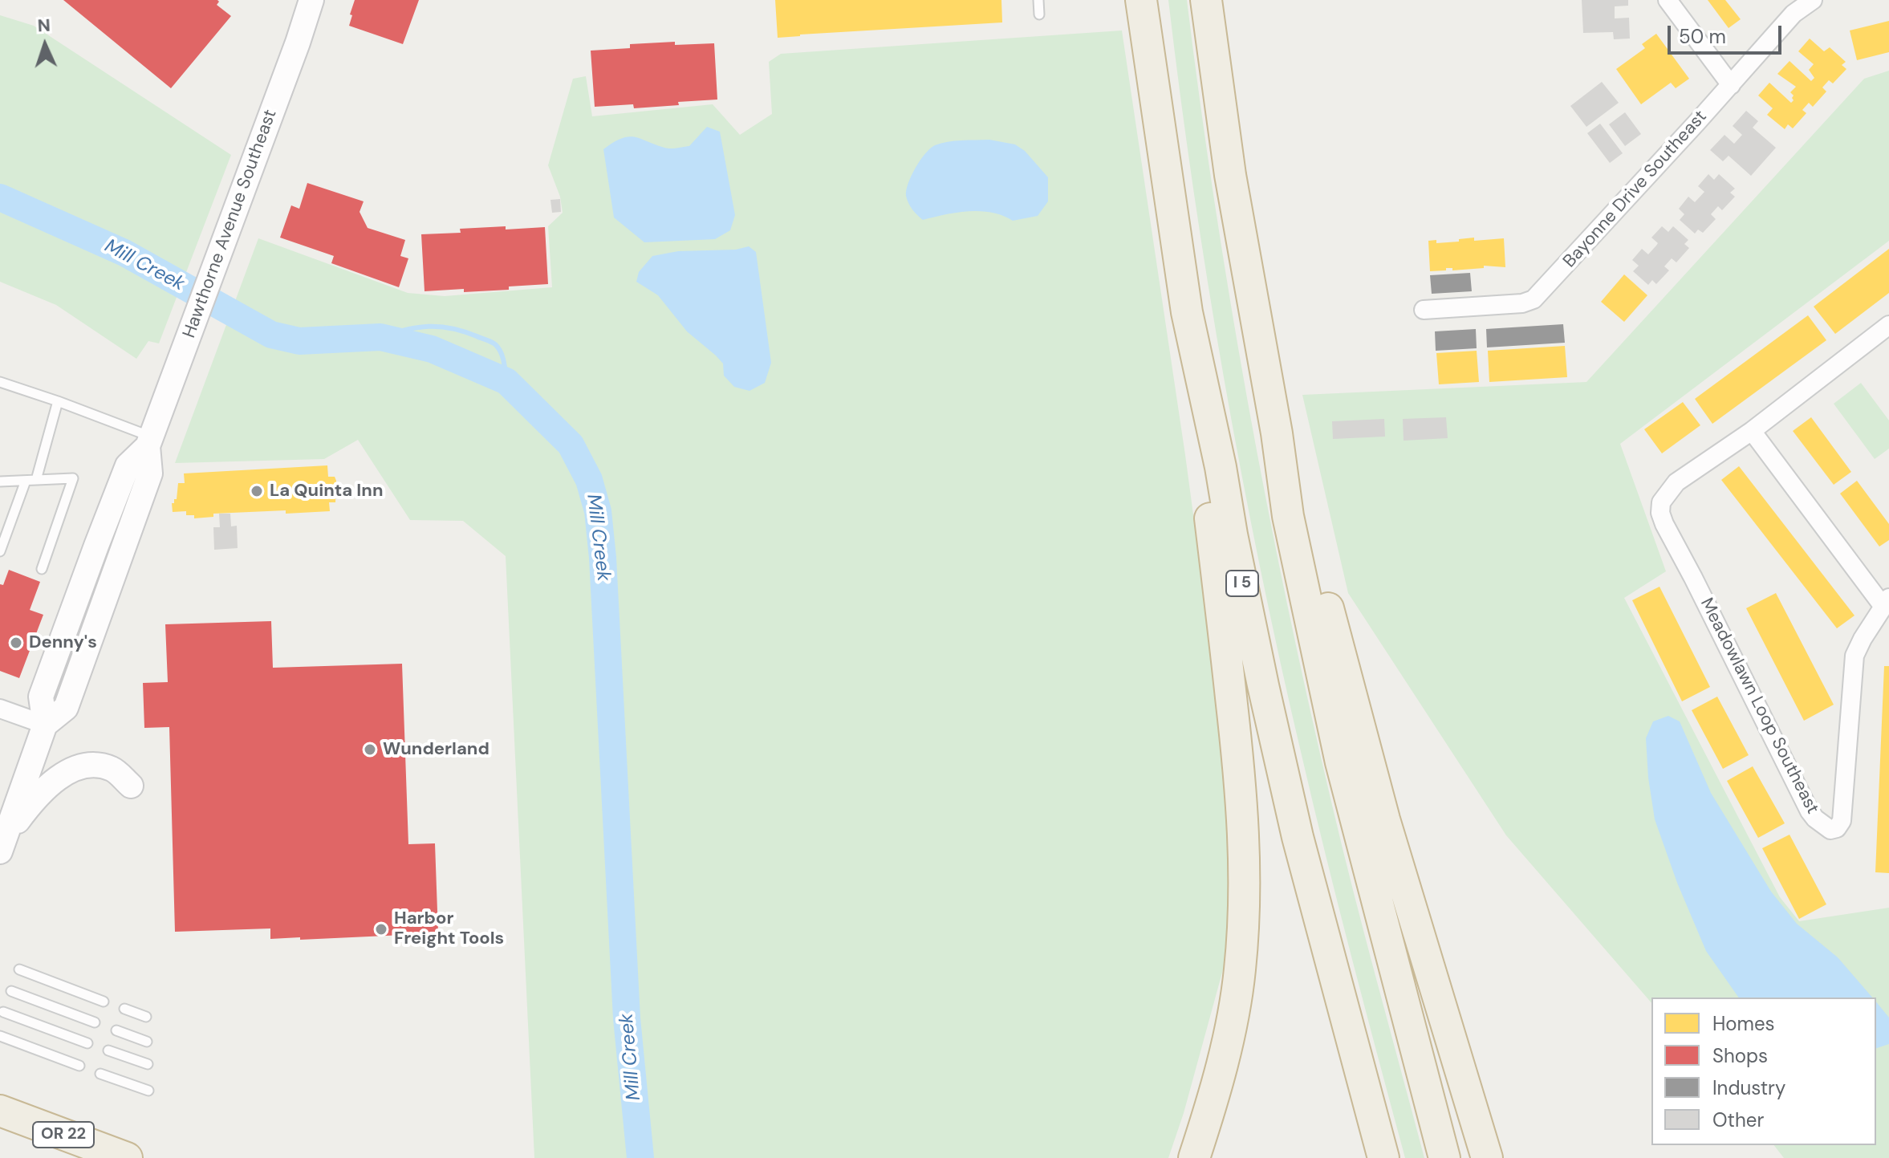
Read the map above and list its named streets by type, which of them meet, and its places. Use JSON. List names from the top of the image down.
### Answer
{
  "streets": {
    "highway": ["I 5", "OR 22"],
    "main road": ["Hawthorne Avenue Southeast"],
    "street": ["Bayonne Drive Southeast", "Meadowlawn Loop Southeast"]
  },
  "water": ["Mill Creek"],
  "places": [
    "La Quinta Inn",
    "Denny's",
    "Wunderland",
    "Harbor Freight Tools"
  ],
  "legend": [
    "Homes",
    "Shops",
    "Industry",
    "Other"
  ],
  "scale_bar": "50 m",
  "north": "top"
}
